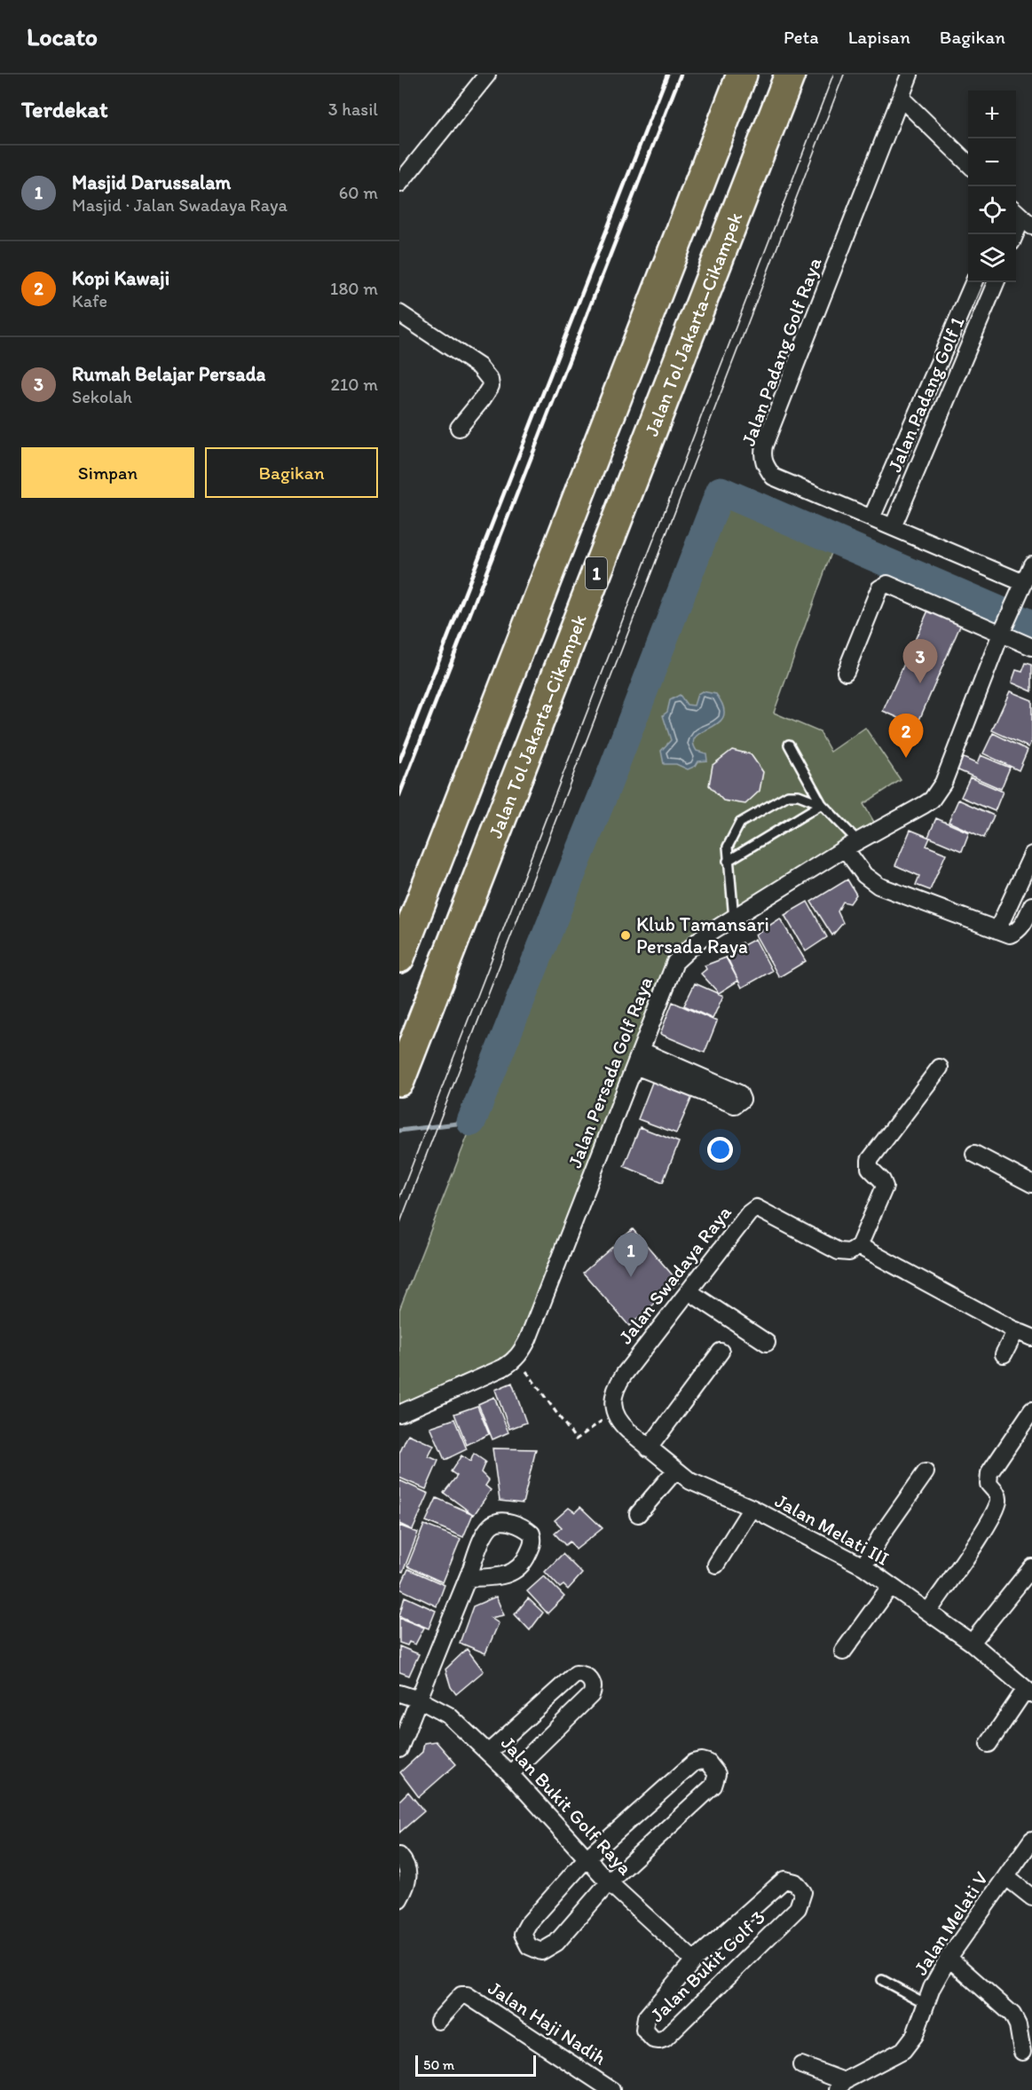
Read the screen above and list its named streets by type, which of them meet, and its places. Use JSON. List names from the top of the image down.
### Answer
{
  "streets": {
    "highway": ["Jalan Tol Jakarta–Cikampek", "1"],
    "street": [
      "Jalan Padang Golf Raya",
      "Jalan Padang Golf 1",
      "Jalan Persada Golf Raya",
      "Jalan Swadaya Raya",
      "Jalan Melati III",
      "Jalan Bukit Golf Raya",
      "Jalan Melati V",
      "Jalan Bukit Golf 3",
      "Jalan Haji Nadih"
    ]
  },
  "crossings": [
    ["Jalan Padang Golf Raya", "Jalan Padang Golf 1"],
    ["Jalan Padang Golf Raya", "Jalan Persada Golf Raya"],
    ["Jalan Swadaya Raya", "Jalan Melati III"],
    ["Jalan Bukit Golf Raya", "Jalan Bukit Golf 3"]
  ],
  "places": ["Klub Tamansari Persada Raya"],
  "scale_bar": "50 m",
  "page": {
    "header": "Locato",
    "nav": ["Peta", "Lapisan", "Bagikan"],
    "heading": ["Terdekat", "3 hasil"],
    "map_buttons": ["+", "−"],
    "list": [
      {
        "mark": "1",
        "name": "Masjid Darussalam",
        "note": "Masjid · Jalan Swadaya Raya",
        "value": "60 m"
      },
      {
        "mark": "2",
        "name": "Kopi Kawaji",
        "note": "Kafe",
        "value": "180 m"
      },
      {
        "mark": "3",
        "name": "Rumah Belajar Persada",
        "note": "Sekolah",
        "value": "210 m"
      }
    ],
    "buttons": ["Simpan", "Bagikan"],
    "pins": ["3", "2", "1"],
    "scale": "50 m"
  }
}
